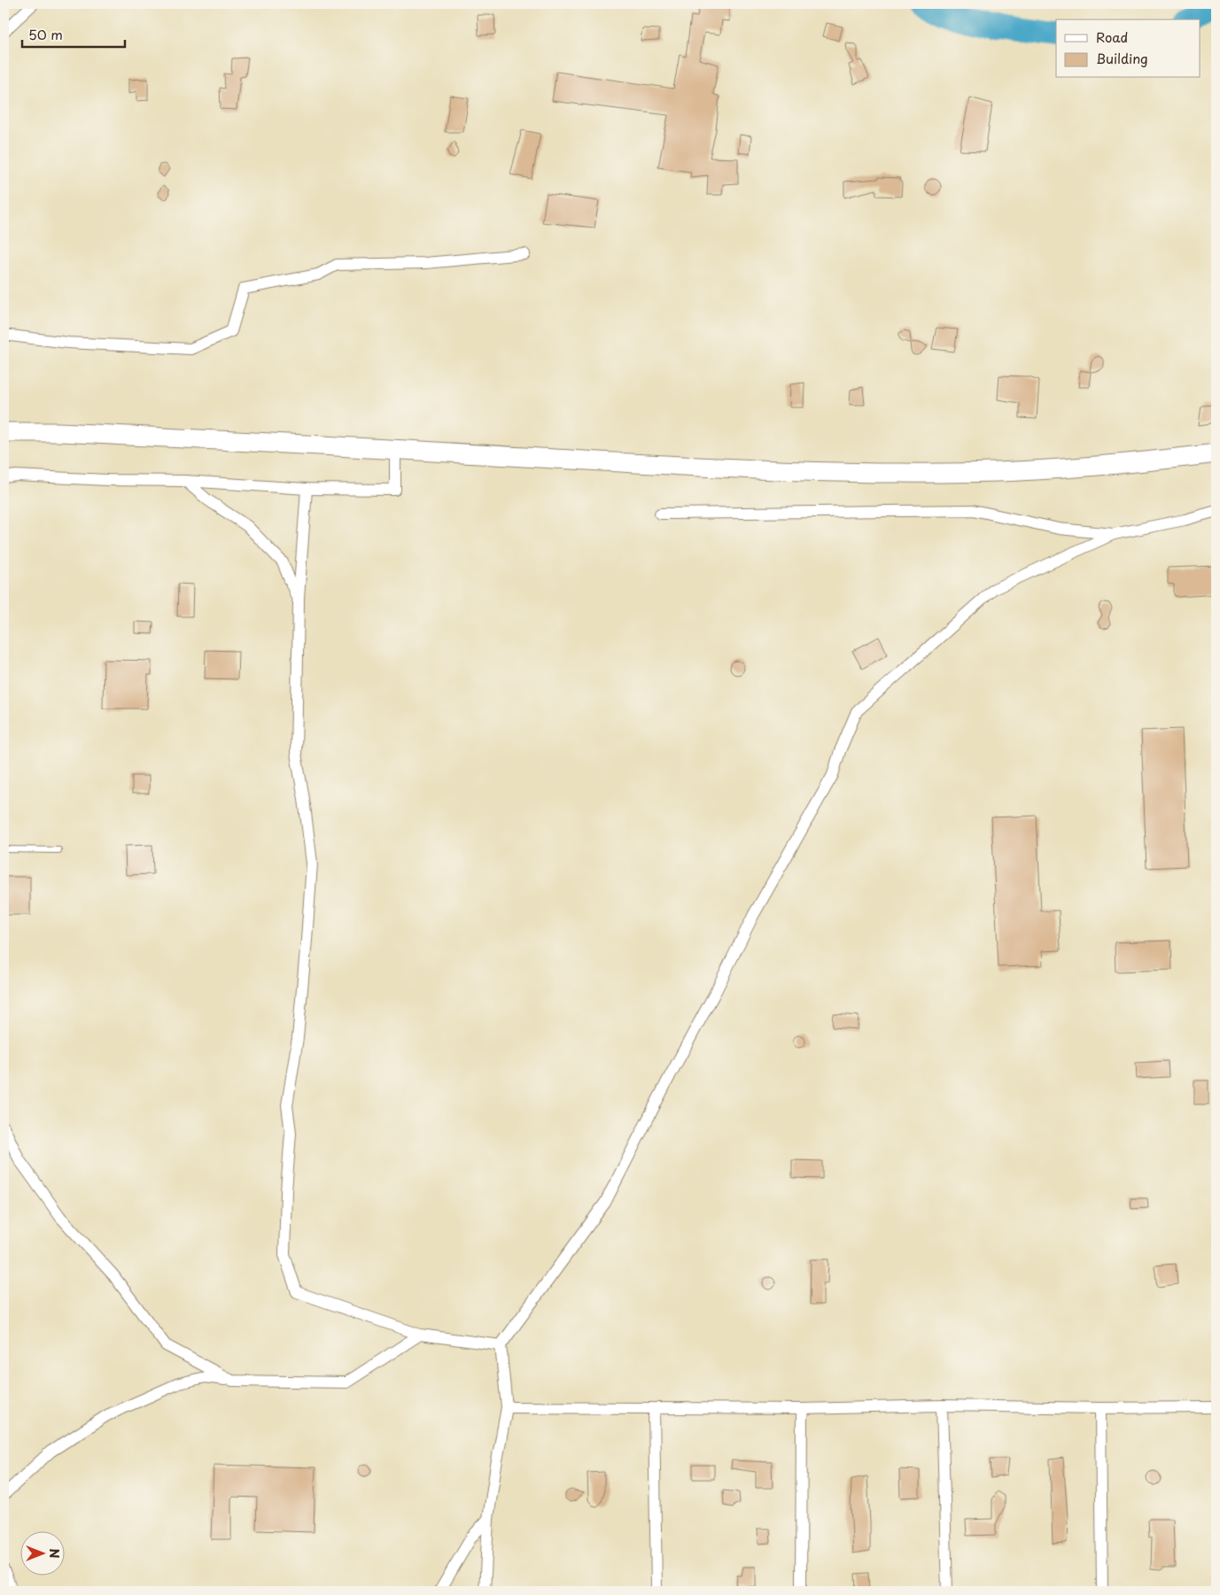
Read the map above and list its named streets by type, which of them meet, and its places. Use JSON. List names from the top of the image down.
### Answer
{
  "legend": ["Road", "Building"],
  "scale_bar": "50 m",
  "north": "right"
}
